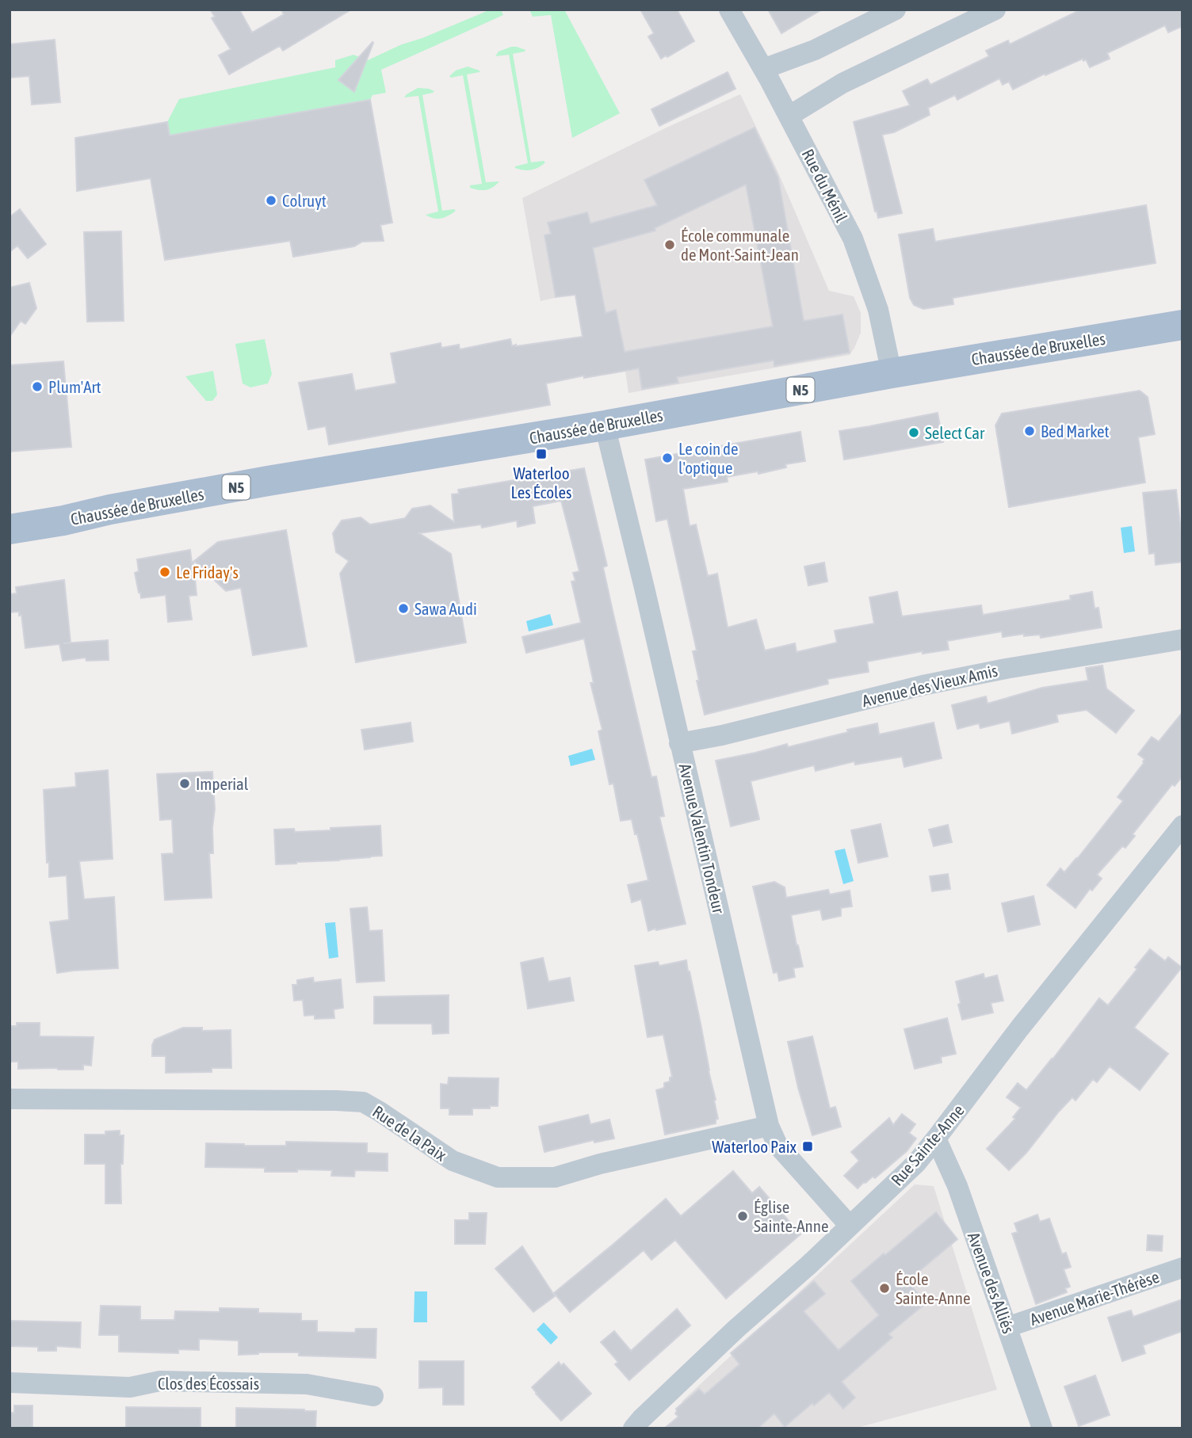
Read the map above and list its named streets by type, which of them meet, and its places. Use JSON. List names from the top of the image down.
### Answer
{
  "streets": {
    "main road": ["Chaussée de Bruxelles", "N5"],
    "street": [
      "Rue du Ménil",
      "Avenue des Vieux Amis",
      "Avenue Valentin Tondeur",
      "Rue de la Paix",
      "Rue Sainte-Anne",
      "Avenue des Alliés",
      "Avenue Marie-Thérèse",
      "Clos des Écossais"
    ]
  },
  "crossings": [
    ["Rue du Ménil", "Chaussée de Bruxelles"],
    ["Chaussée de Bruxelles", "Avenue Valentin Tondeur"],
    ["Avenue des Vieux Amis", "Avenue Valentin Tondeur"],
    ["Avenue Valentin Tondeur", "Rue de la Paix"],
    ["Avenue Valentin Tondeur", "Rue Sainte-Anne"],
    ["Rue Sainte-Anne", "Avenue des Alliés"],
    ["Avenue des Alliés", "Avenue Marie-Thérèse"]
  ],
  "places": {
    "other": [
      "Colruyt",
      "École communale de Mont-Saint-Jean",
      "Plum'Art",
      "Bed Market",
      "Select Car",
      "Le coin de l'optique",
      "Le Friday's",
      "Sawa Audi",
      "Imperial",
      "Église Sainte-Anne",
      "École Sainte-Anne"
    ],
    "transit": ["Waterloo Les Écoles", "Waterloo Paix"]
  }
}
